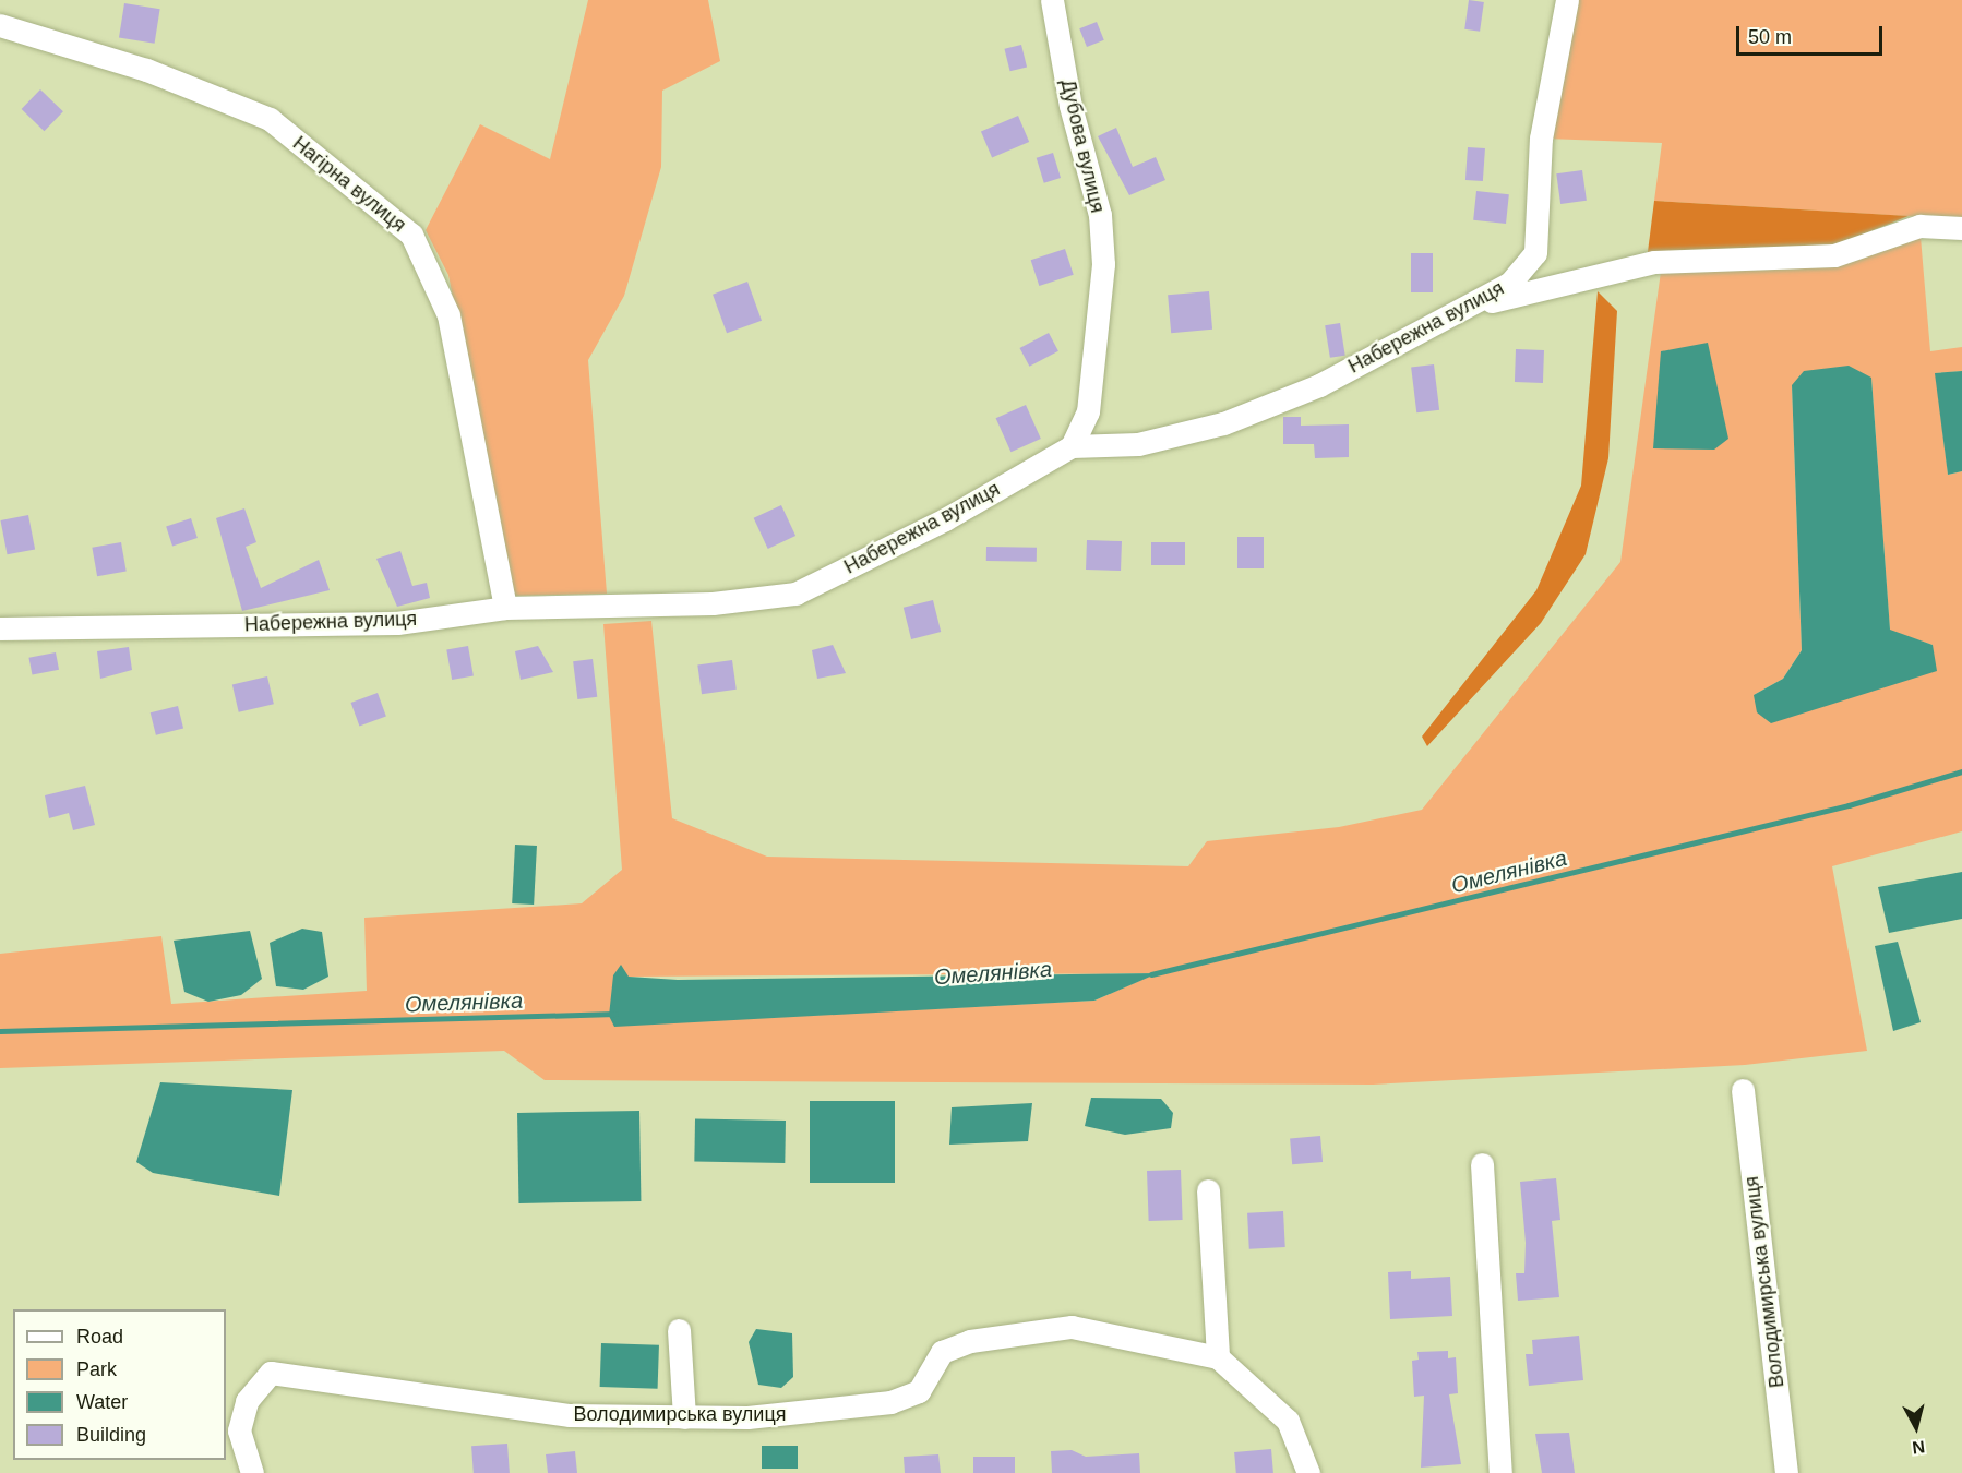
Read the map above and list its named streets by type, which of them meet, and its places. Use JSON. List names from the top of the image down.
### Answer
{
  "streets": {
    "street": [
      "Дубова вулиця",
      "Нагірна вулиця",
      "Набережна вулиця",
      "Володимирська вулиця"
    ]
  },
  "crossings": [
    ["Дубова вулиця", "Набережна вулиця"],
    ["Нагірна вулиця", "Набережна вулиця"]
  ],
  "water": ["Омелянівка"],
  "legend": [
    "Road",
    "Park",
    "Water",
    "Building"
  ],
  "scale_bar": "50 m",
  "north": "bottom"
}
